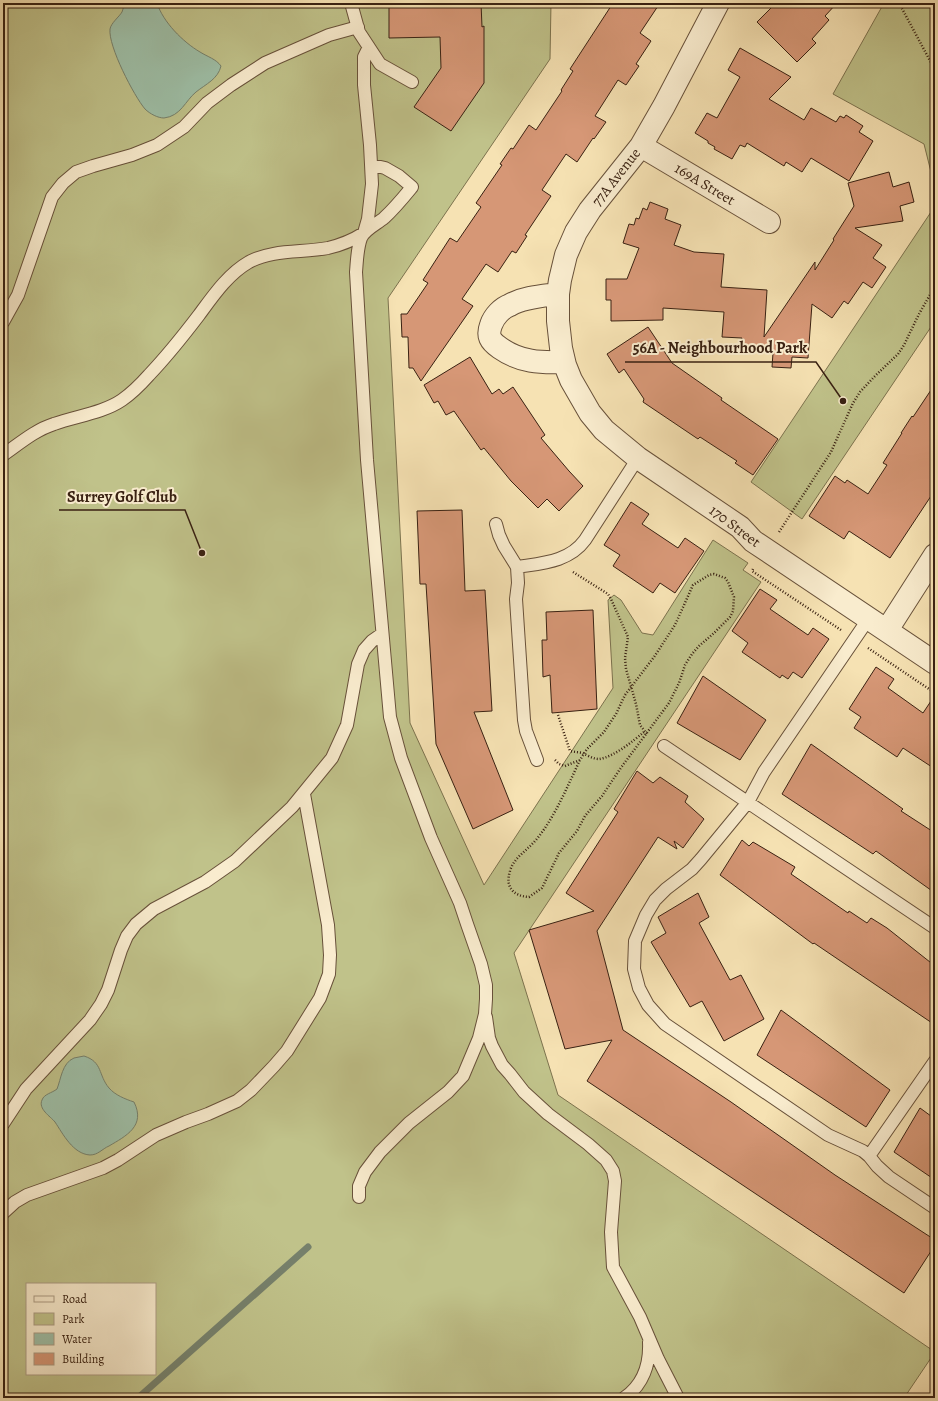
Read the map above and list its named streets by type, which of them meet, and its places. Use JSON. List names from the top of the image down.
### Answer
{
  "streets": {
    "street": ["77A Avenue", "169A Street", "170 Street"]
  },
  "crossings": [
    ["77A Avenue", "169A Street"],
    ["77A Avenue", "170 Street"]
  ],
  "places": ["56A - Neighbourhood Park", "Surrey Golf Club"],
  "legend": [
    "Road",
    "Park",
    "Water",
    "Building"
  ]
}
